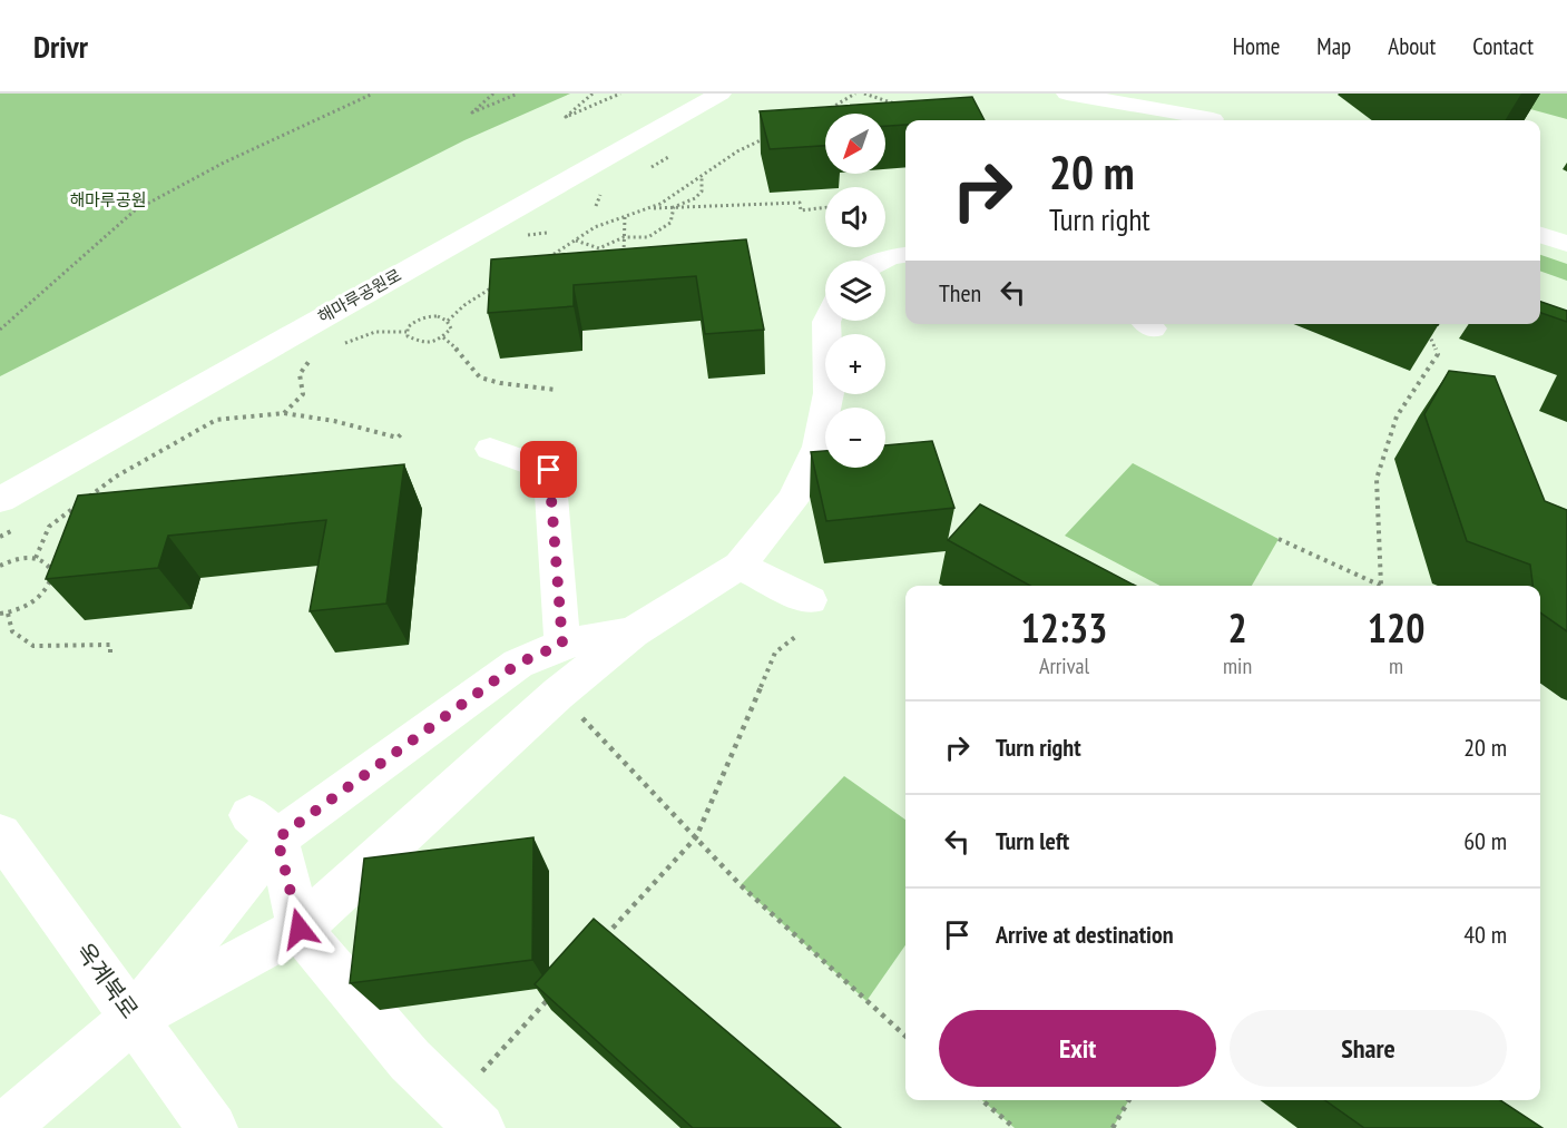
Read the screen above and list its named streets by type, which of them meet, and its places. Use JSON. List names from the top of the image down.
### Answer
{
  "streets": {
    "street": ["해마루공원로", "옥계북로"]
  },
  "parks": ["해마루공원"],
  "north": "bottom left",
  "page": {
    "header": "Drivr",
    "nav": [
      "Home",
      "Map",
      "About",
      "Contact"
    ],
    "map_buttons": ["+", "−"],
    "turn": ["20 m", "Turn right"],
    "then": "Then",
    "eta": [
      "12:33",
      "Arrival",
      "2",
      "min",
      "120",
      "m"
    ],
    "list": [
      {
        "name": "Turn right",
        "value": "20 m"
      },
      {
        "name": "Turn left",
        "value": "60 m"
      },
      {
        "name": "Arrive at destination",
        "value": "40 m"
      }
    ],
    "buttons": ["Exit", "Share"]
  }
}
